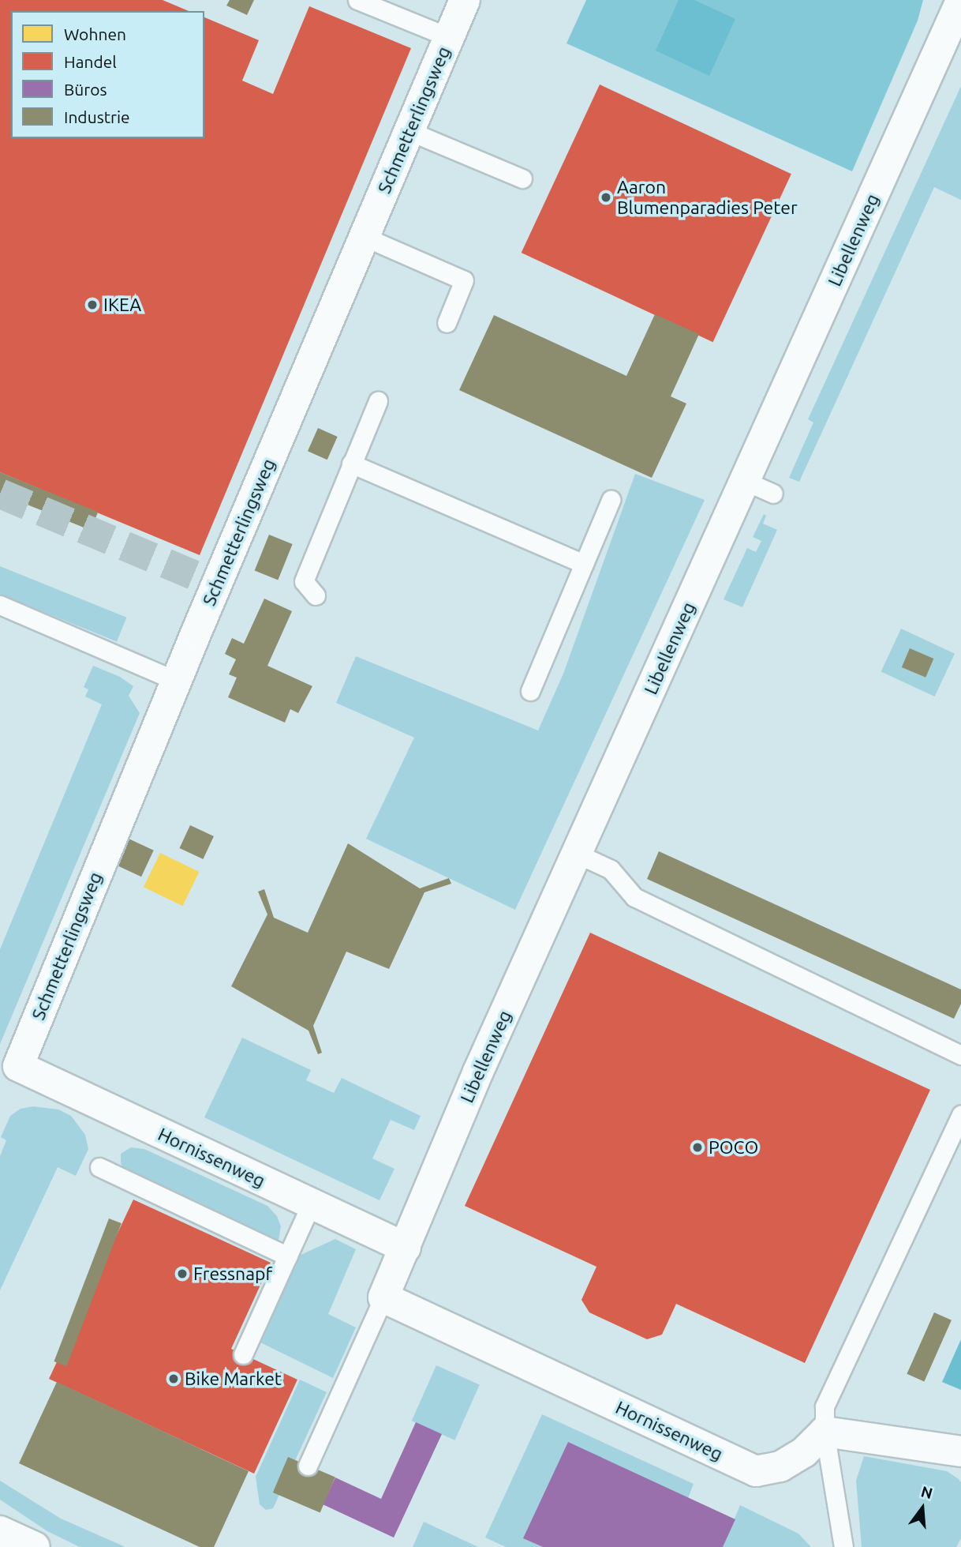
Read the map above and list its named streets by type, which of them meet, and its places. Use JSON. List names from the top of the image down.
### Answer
{
  "streets": {
    "street": ["Schmetterlingsweg", "Libellenweg", "Hornissenweg"]
  },
  "crossings": [
    ["Schmetterlingsweg", "Hornissenweg"],
    ["Libellenweg", "Hornissenweg"]
  ],
  "places": [
    "Aaron Blumenparadies Peter",
    "IKEA",
    "POCO",
    "Fressnapf",
    "Bike Market"
  ],
  "legend": [
    "Wohnen",
    "Handel",
    "Büros",
    "Industrie"
  ],
  "north": "top"
}
